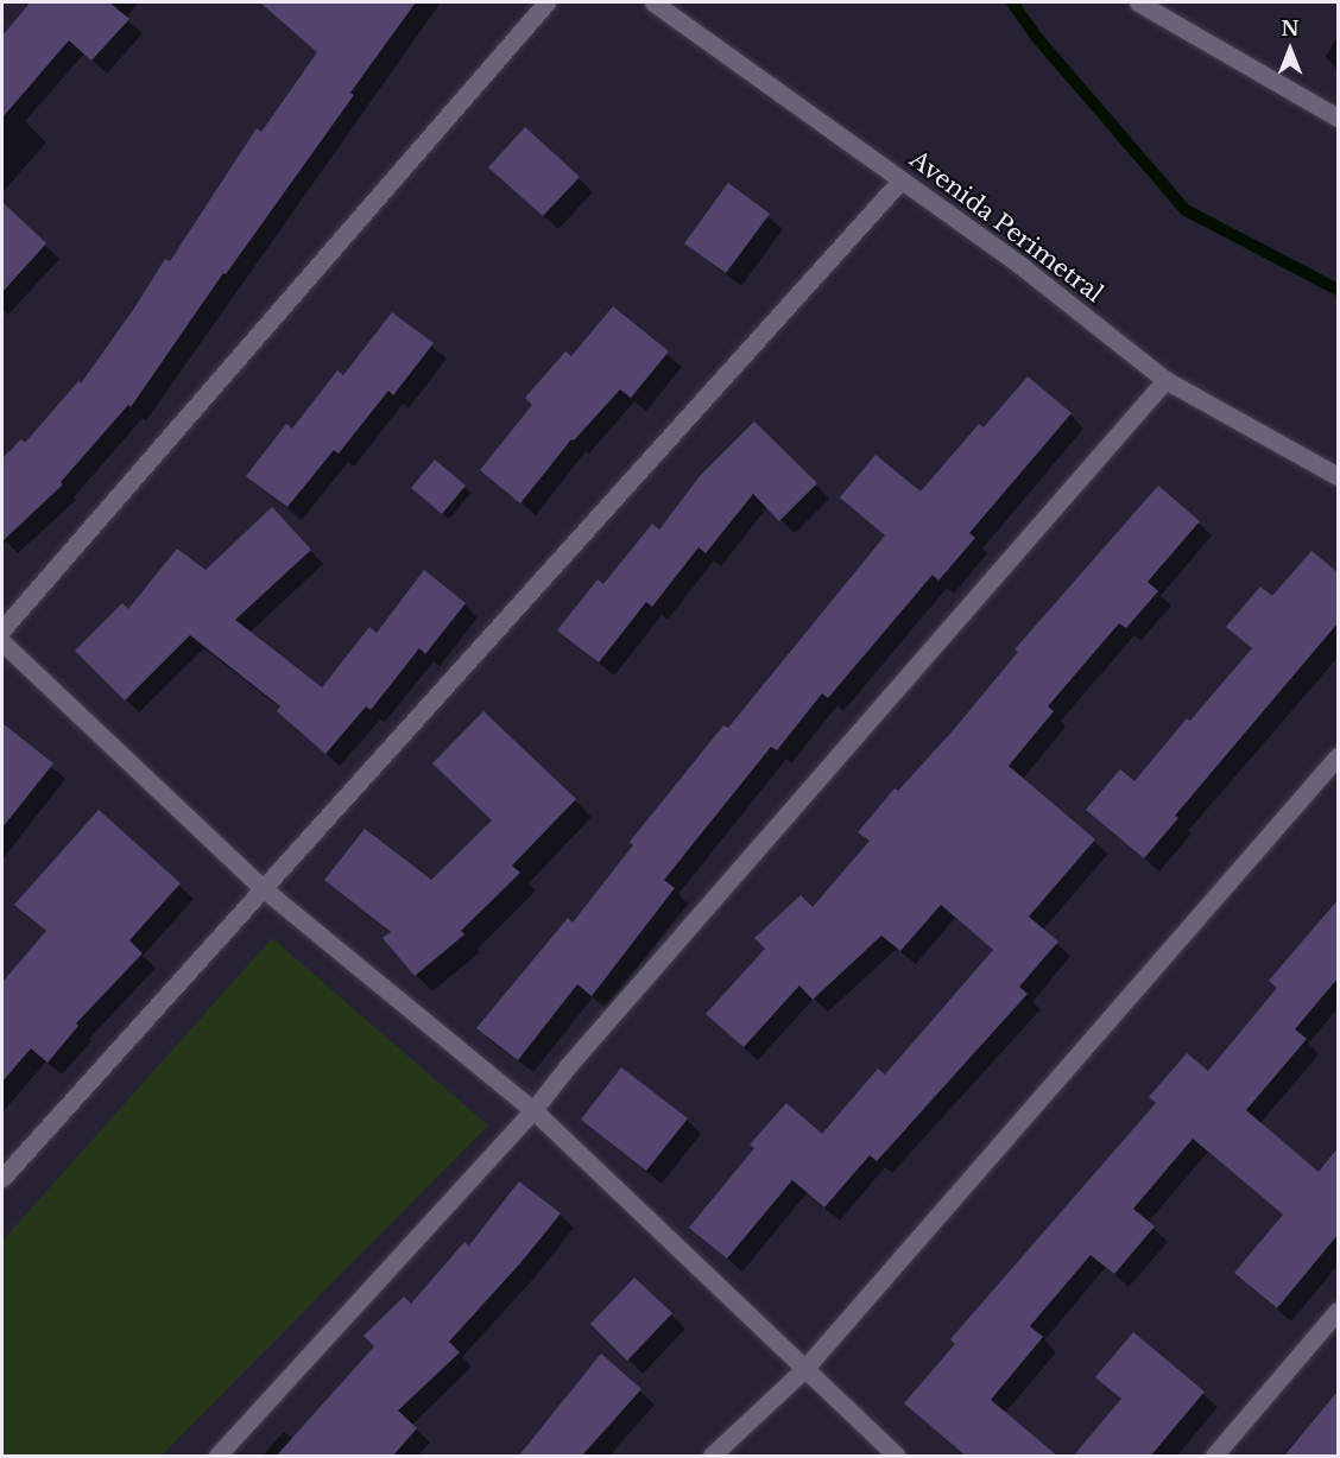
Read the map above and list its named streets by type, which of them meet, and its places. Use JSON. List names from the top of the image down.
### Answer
{
  "streets": {
    "street": ["Avenida Perimetral"]
  },
  "north": "top"
}
